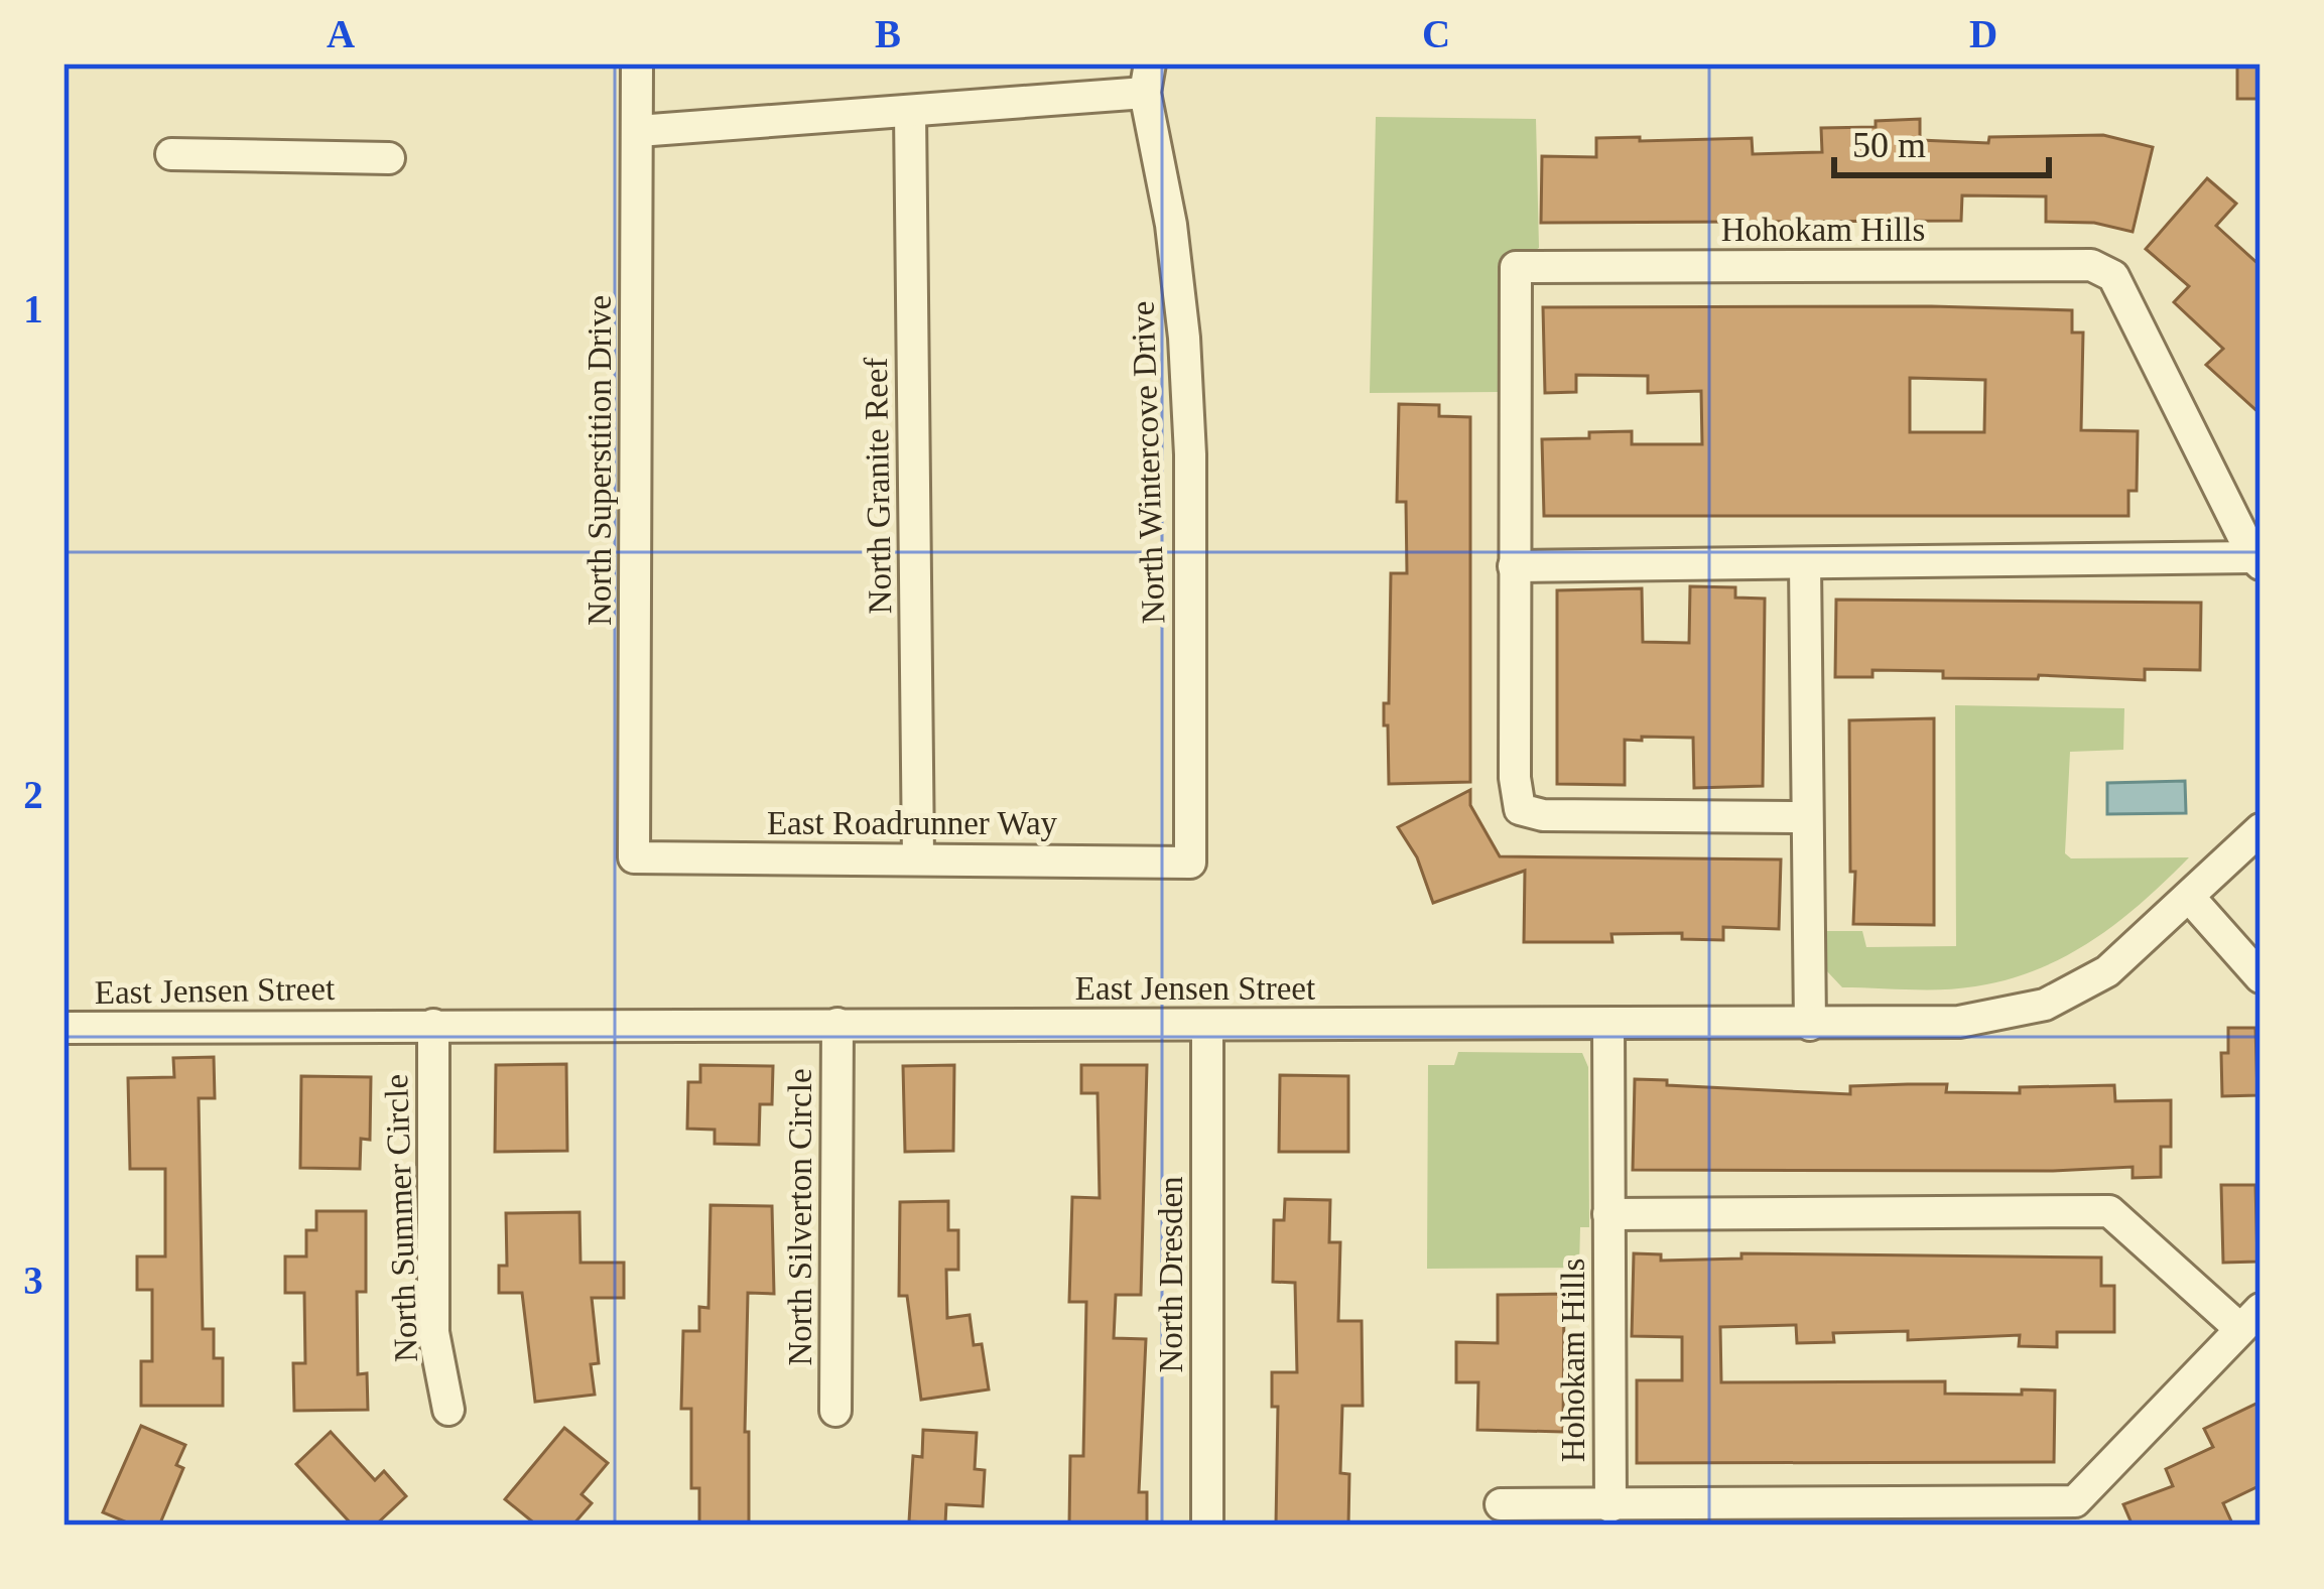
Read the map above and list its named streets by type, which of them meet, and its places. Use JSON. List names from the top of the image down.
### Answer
{
  "streets": {
    "street": [
      "Hohokam Hills",
      "North Superstition Drive",
      "North Wintercove Drive",
      "North Granite Reef",
      "East Roadrunner Way",
      "East Jensen Street",
      "North Silverton Circle",
      "North Summer Circle",
      "North Dresden"
    ]
  },
  "crossings": [
    ["Hohokam Hills", "East Jensen Street"],
    ["North Superstition Drive", "East Roadrunner Way"],
    ["North Wintercove Drive", "East Roadrunner Way"],
    ["North Granite Reef", "East Roadrunner Way"],
    ["East Jensen Street", "North Silverton Circle"],
    ["East Jensen Street", "North Summer Circle"],
    ["East Jensen Street", "North Dresden"]
  ],
  "scale_bar": "50 m",
  "grid": {
    "columns": [
      "A",
      "B",
      "C",
      "D"
    ],
    "rows": ["1", "2", "3"]
  }
}
